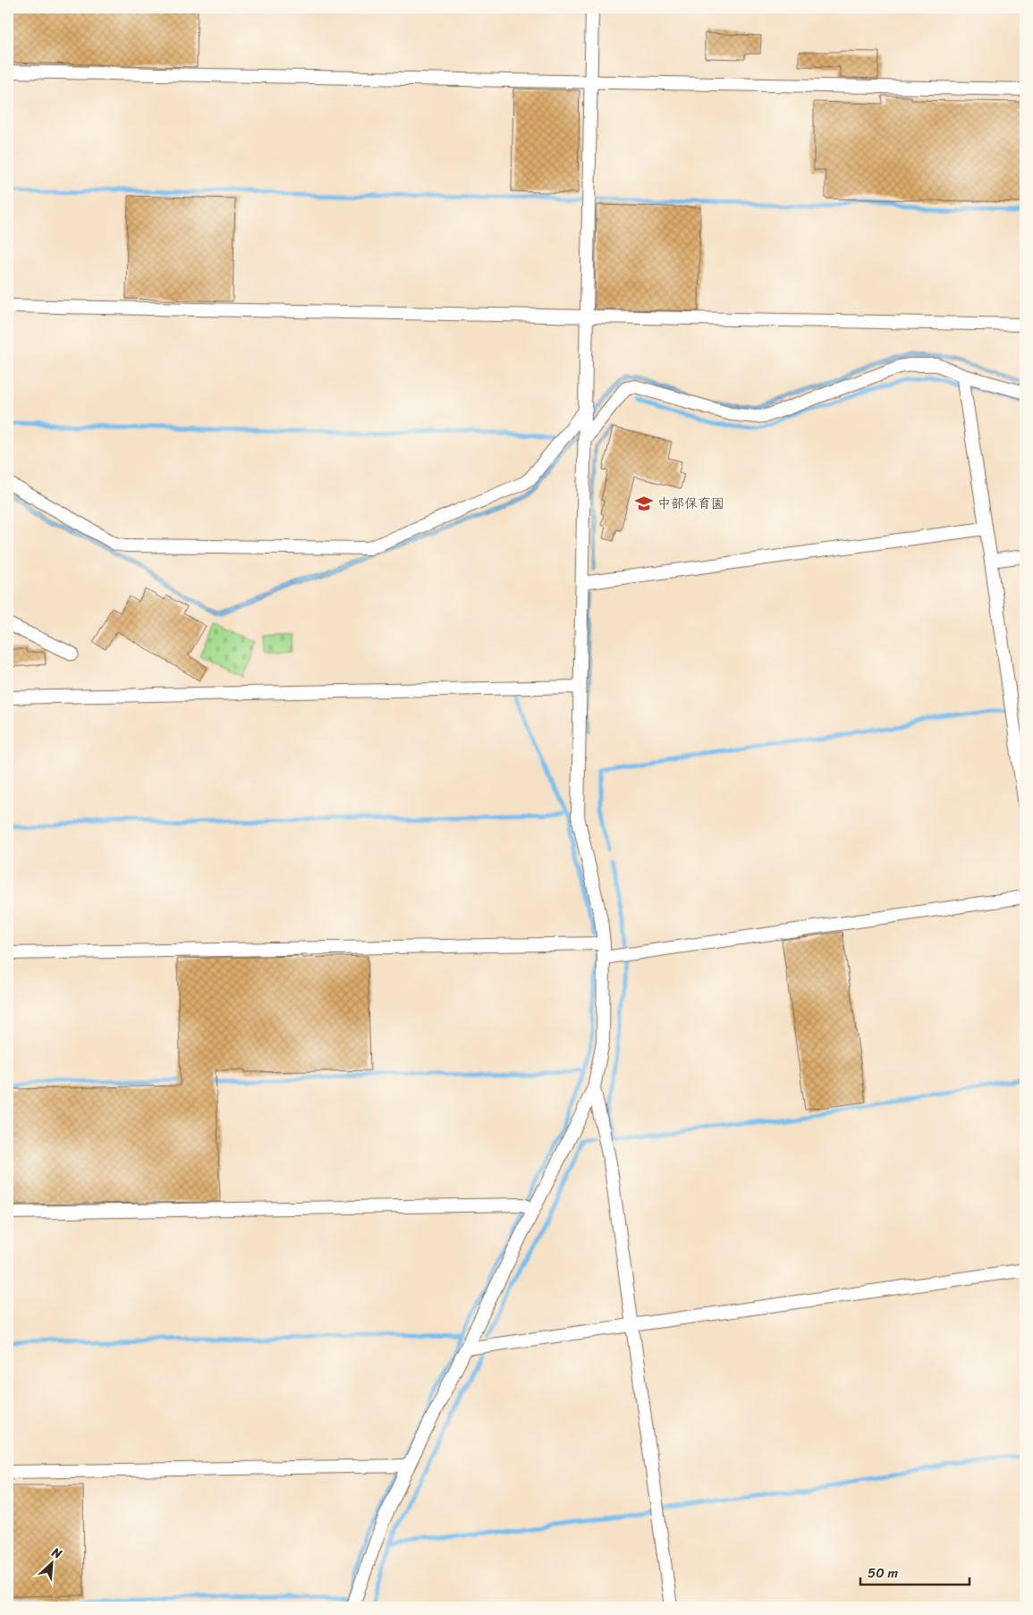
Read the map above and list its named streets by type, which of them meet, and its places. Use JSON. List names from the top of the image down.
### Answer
{
  "places": {
    "school or university": ["中部保育園"]
  },
  "scale_bar": "50 m",
  "north": "top right"
}
